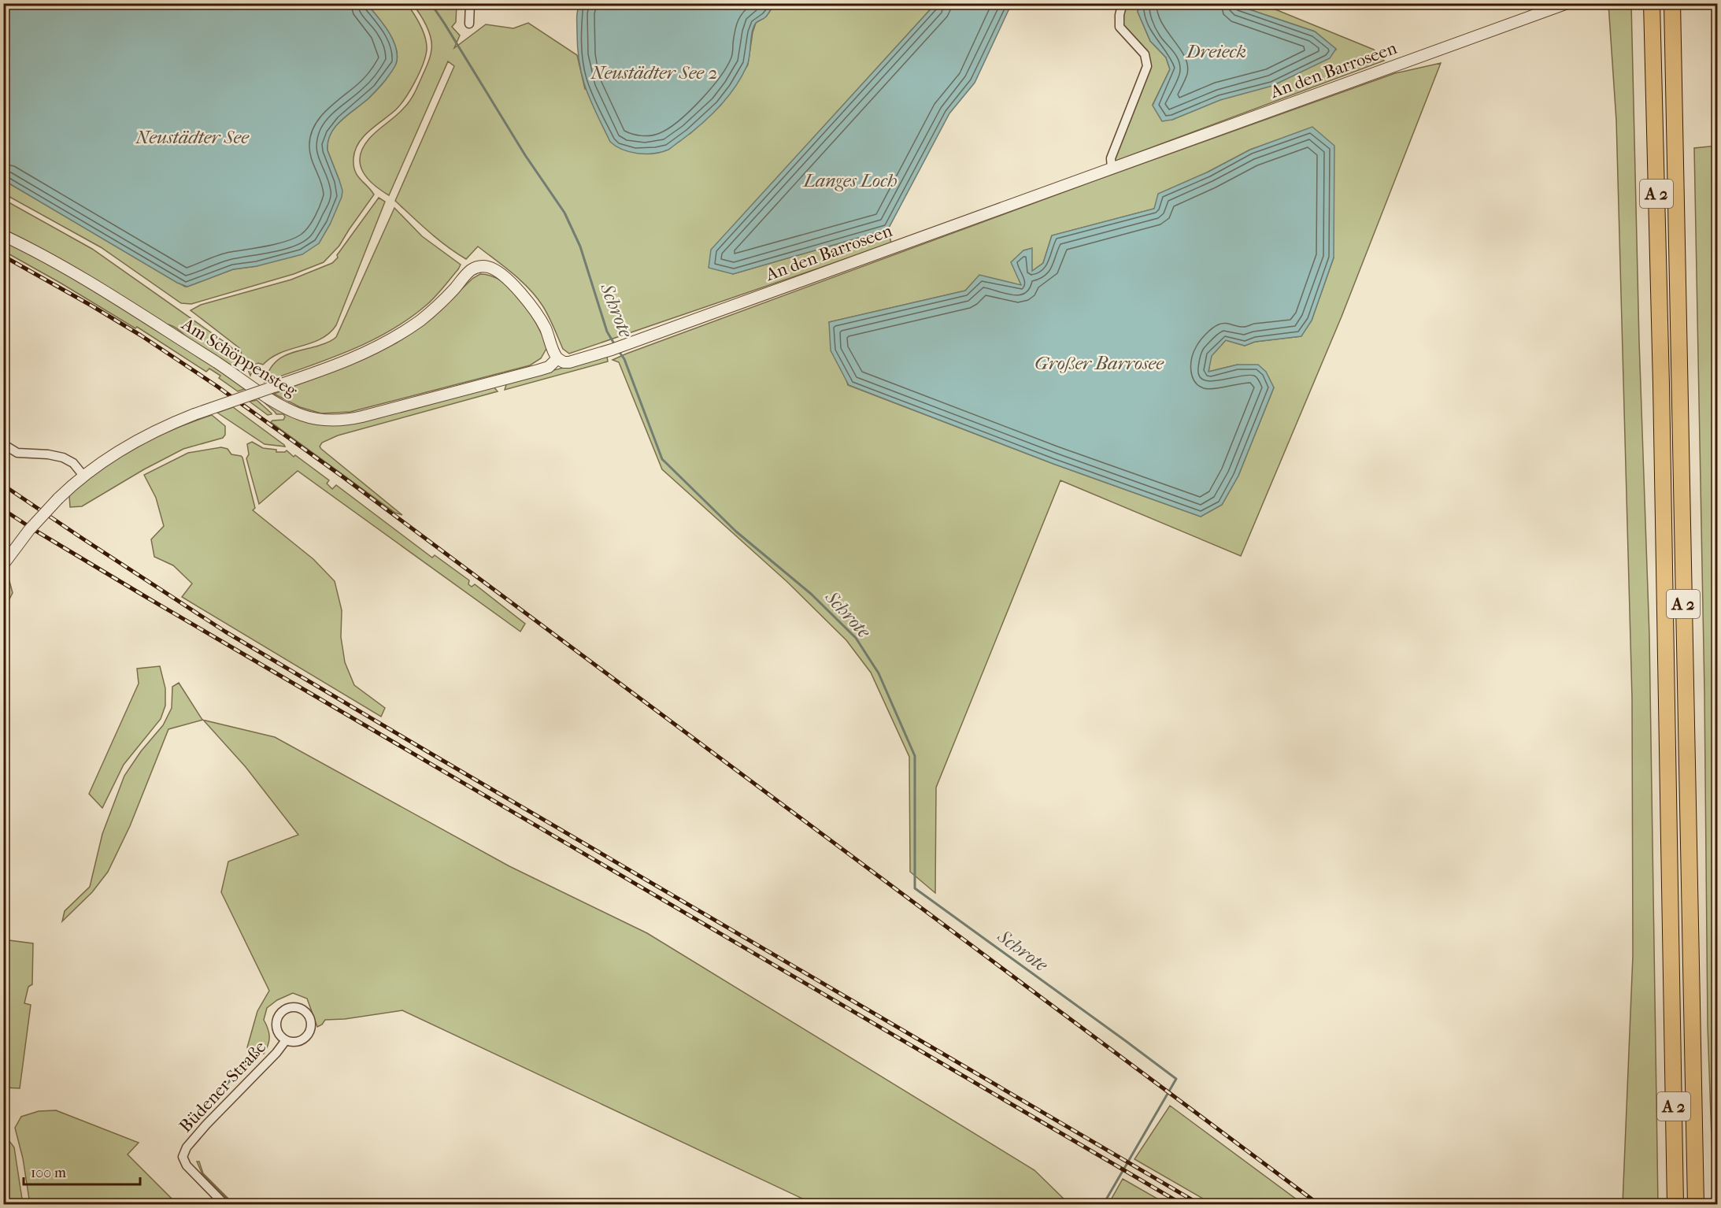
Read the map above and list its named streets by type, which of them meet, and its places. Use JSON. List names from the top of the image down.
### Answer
{
  "streets": {
    "highway": ["A 2"],
    "street": ["An den Barroseen", "Am Schöppensteg", "Büdener Straße"]
  },
  "crossings": [
    ["An den Barroseen", "Am Schöppensteg"]
  ],
  "water": [
    "Dreieck",
    "Neustädter See 2",
    "Neustädter See",
    "Langes Loch",
    "Schrote",
    "Großer Barrosee"
  ],
  "scale_bar": "100 m"
}
